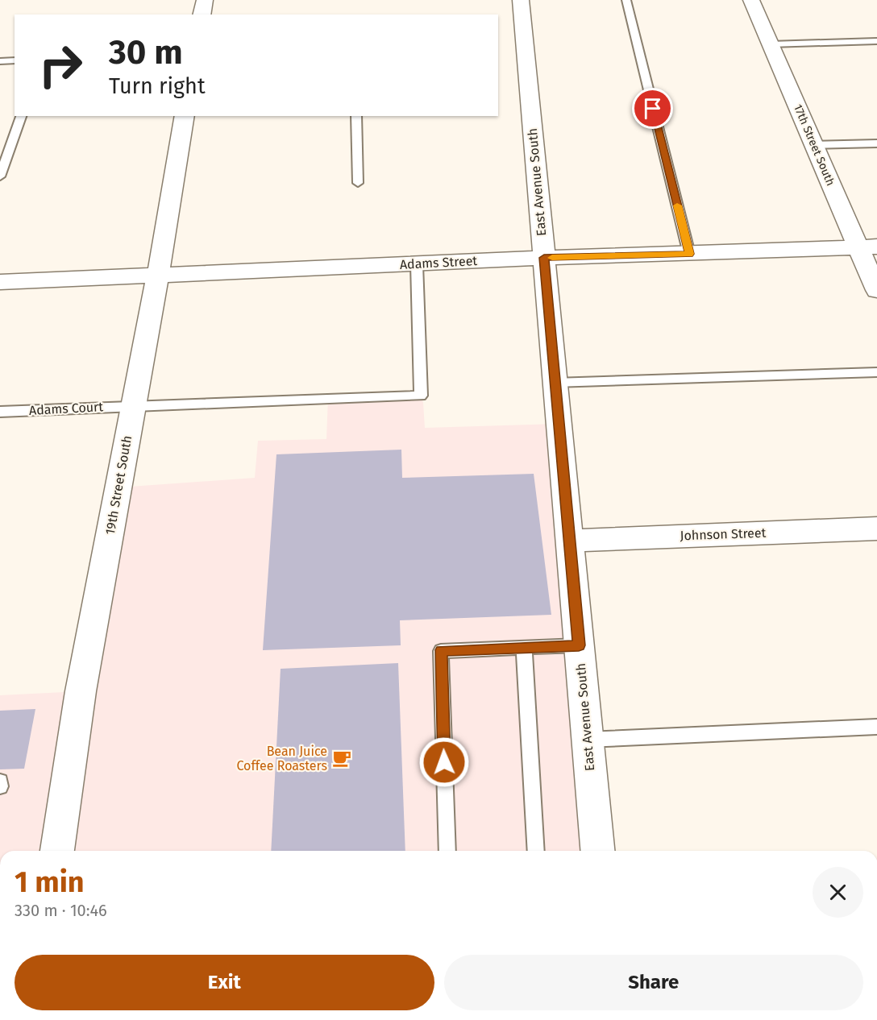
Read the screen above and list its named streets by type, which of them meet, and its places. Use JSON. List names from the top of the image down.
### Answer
{
  "streets": {
    "street": [
      "17th Street South",
      "East Avenue South",
      "Adams Street",
      "19th Street South",
      "Johnson Street"
    ],
    "lane": ["Adams Court"]
  },
  "crossings": [
    ["17th Street South", "Adams Street"],
    ["East Avenue South", "Adams Street"],
    ["East Avenue South", "Johnson Street"],
    ["Adams Street", "Adams Court"],
    ["Adams Street", "19th Street South"],
    ["Adams Court", "19th Street South"]
  ],
  "places": {
    "cafe": ["Bean Juice Coffee Roasters"]
  },
  "page": {
    "turn": ["30 m", "Turn right"],
    "heading": ["1 min", "330 m · 10:46"],
    "buttons": ["Exit", "Share"]
  }
}
